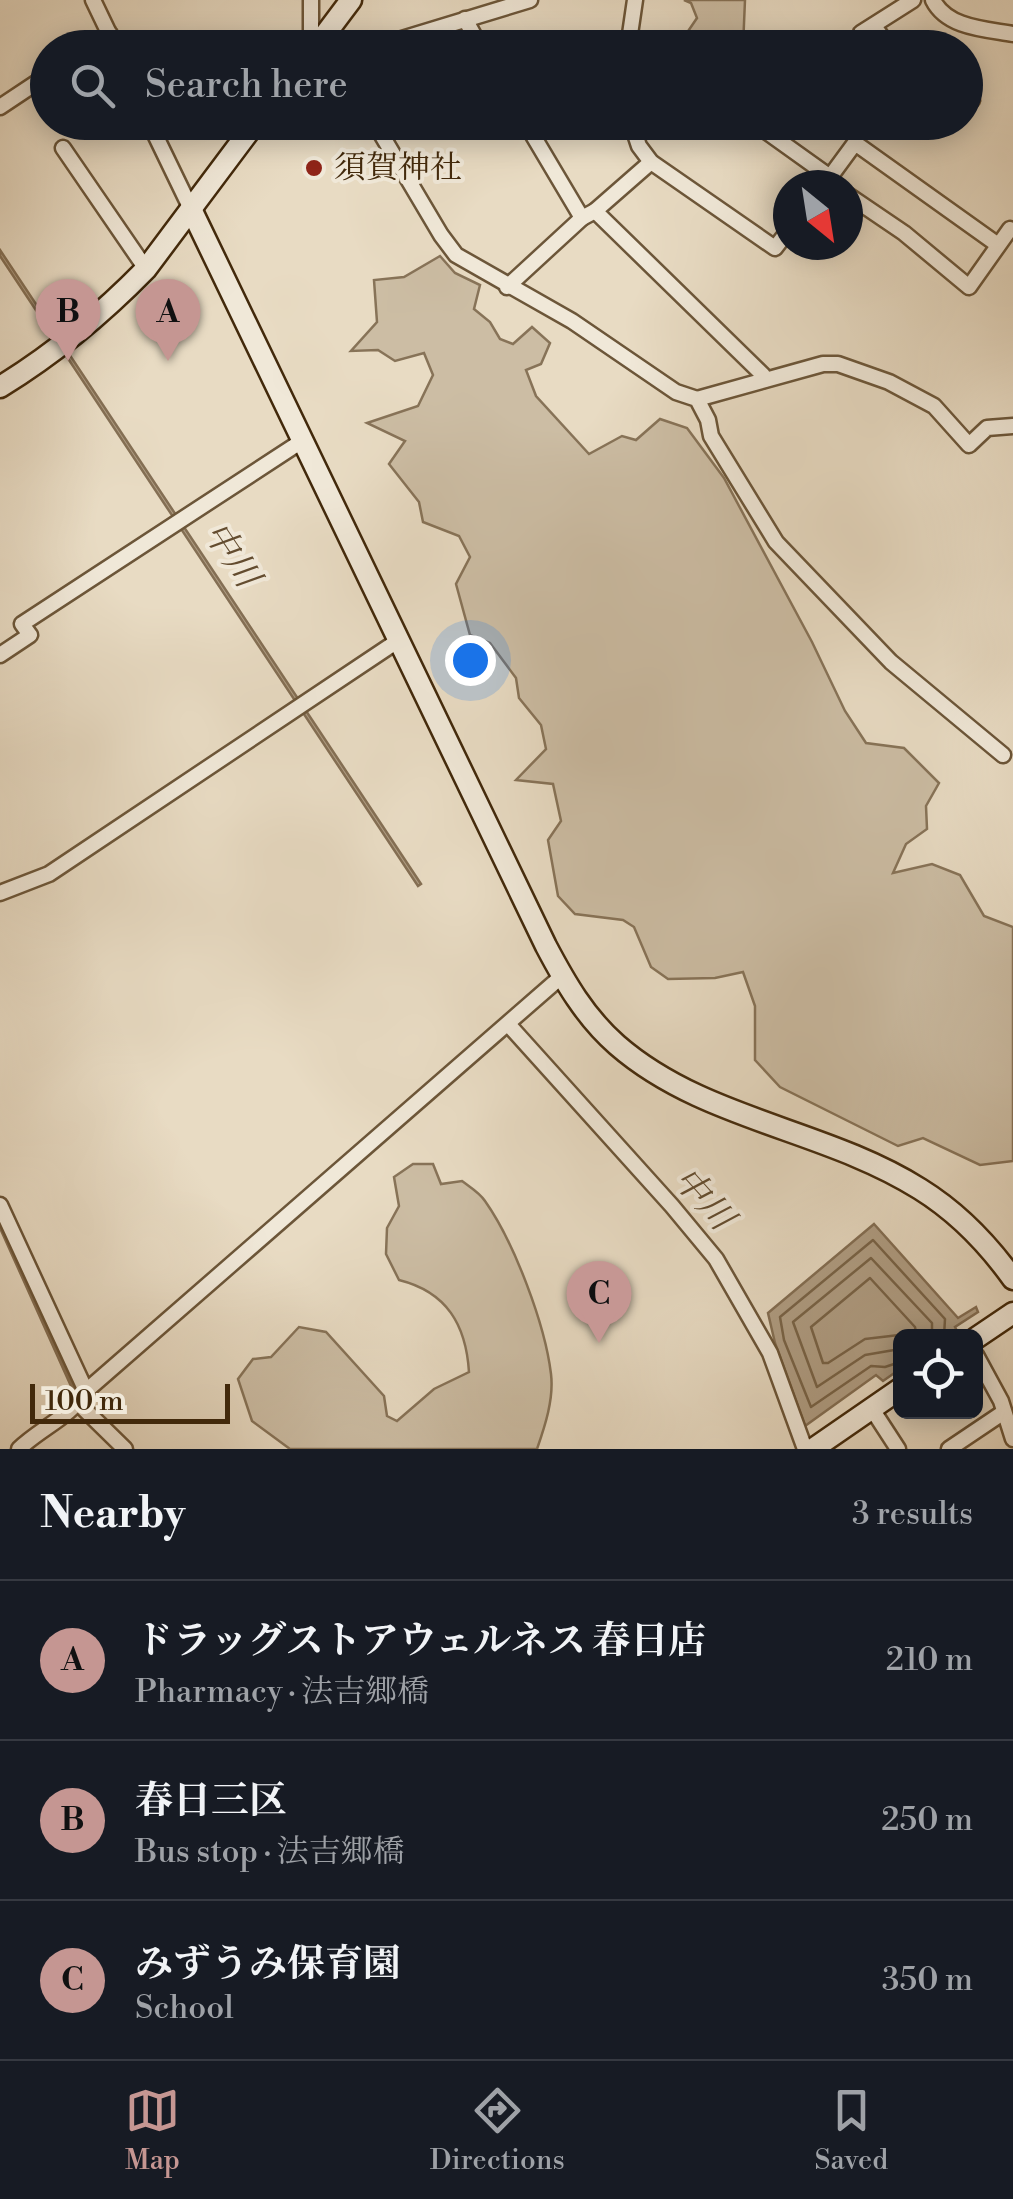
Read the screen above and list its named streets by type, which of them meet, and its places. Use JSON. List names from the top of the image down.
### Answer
{
  "water": ["中川"],
  "places": ["須賀神社"],
  "scale_bar": "100 m",
  "north": "bottom right",
  "page": {
    "search": "Search here",
    "pins": ["A", "B", "C"],
    "scale": "100 m",
    "heading": ["Nearby", "3 results"],
    "list": [
      {
        "mark": "A",
        "name": "ドラッグストアウェルネス 春日店",
        "note": "Pharmacy · 法吉郷橋",
        "value": "210 m"
      },
      {
        "mark": "B",
        "name": "春日三区",
        "note": "Bus stop · 法吉郷橋",
        "value": "250 m"
      },
      {
        "mark": "C",
        "name": "みずうみ保育園",
        "note": "School",
        "value": "350 m"
      }
    ],
    "nav": ["Map", "Directions", "Saved"]
  }
}
